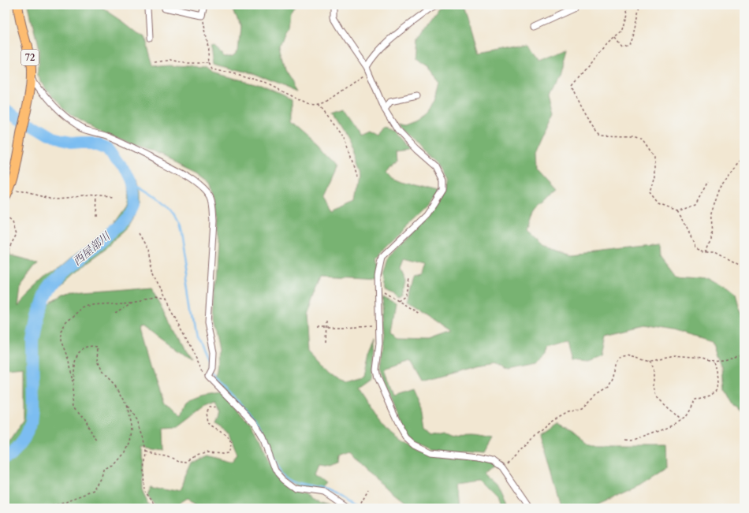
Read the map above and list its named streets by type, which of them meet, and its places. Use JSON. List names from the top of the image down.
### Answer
{
  "streets": {
    "main road": ["72"]
  },
  "water": ["西屋部川"]
}
